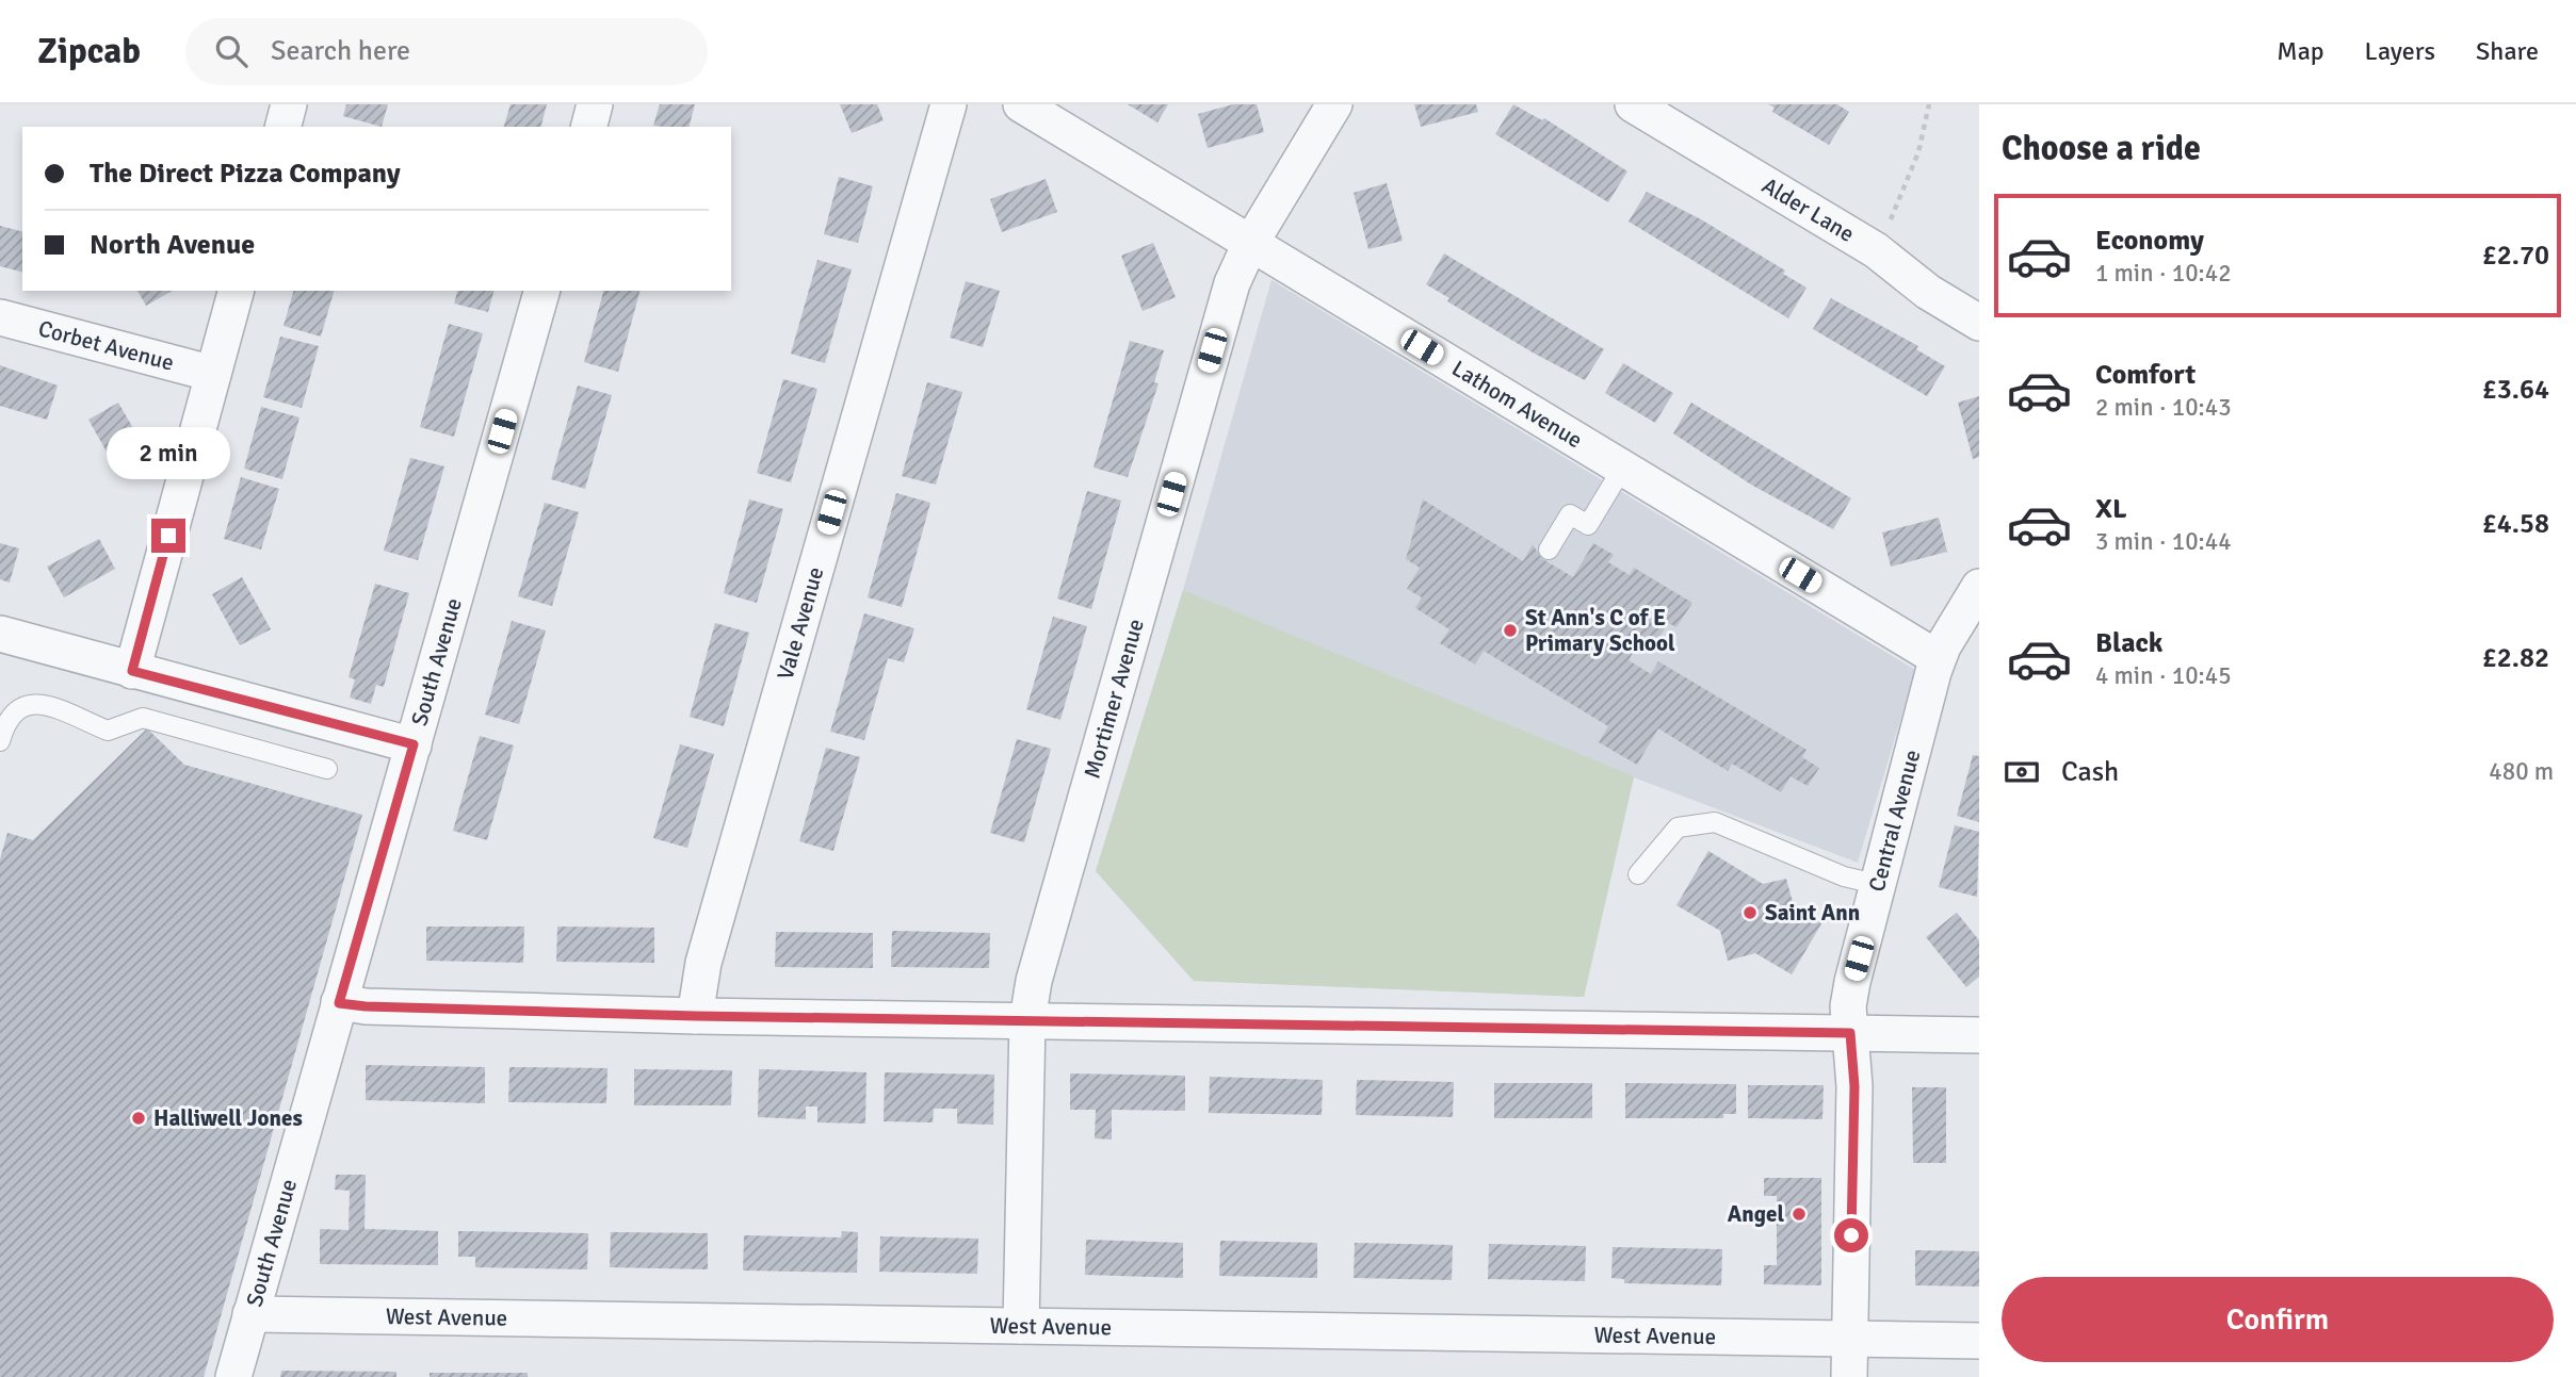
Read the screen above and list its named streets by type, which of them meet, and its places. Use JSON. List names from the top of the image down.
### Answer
{
  "streets": {
    "street": [
      "Alder Lane",
      "Corbet Avenue",
      "Lathom Avenue",
      "Vale Avenue",
      "South Avenue",
      "Mortimer Avenue",
      "Central Avenue",
      "West Avenue"
    ]
  },
  "crossings": [
    ["Lathom Avenue", "Mortimer Avenue"],
    ["Lathom Avenue", "Central Avenue"],
    ["South Avenue", "West Avenue"],
    ["Mortimer Avenue", "West Avenue"],
    ["Central Avenue", "West Avenue"]
  ],
  "places": [
    "St Ann's C of E Primary School",
    "Saint Ann",
    "Halliwell Jones",
    "Angel"
  ],
  "page": {
    "header": "Zipcab",
    "search": "Search here",
    "nav": ["Map", "Layers", "Share"],
    "heading": "Choose a ride",
    "banner": ["The Direct Pizza Company", "North Avenue"],
    "list": [
      {
        "name": "Economy",
        "note": "1 min · 10:42",
        "value": "£2.70"
      },
      {
        "name": "Comfort",
        "note": "2 min · 10:43",
        "value": "£3.64"
      },
      {
        "name": "XL",
        "note": "3 min · 10:44",
        "value": "£4.58"
      },
      {
        "name": "Black",
        "note": "4 min · 10:45",
        "value": "£2.82"
      }
    ],
    "bubble": "2 min",
    "pay": ["Cash", "480 m"],
    "buttons": "Confirm"
  }
}
